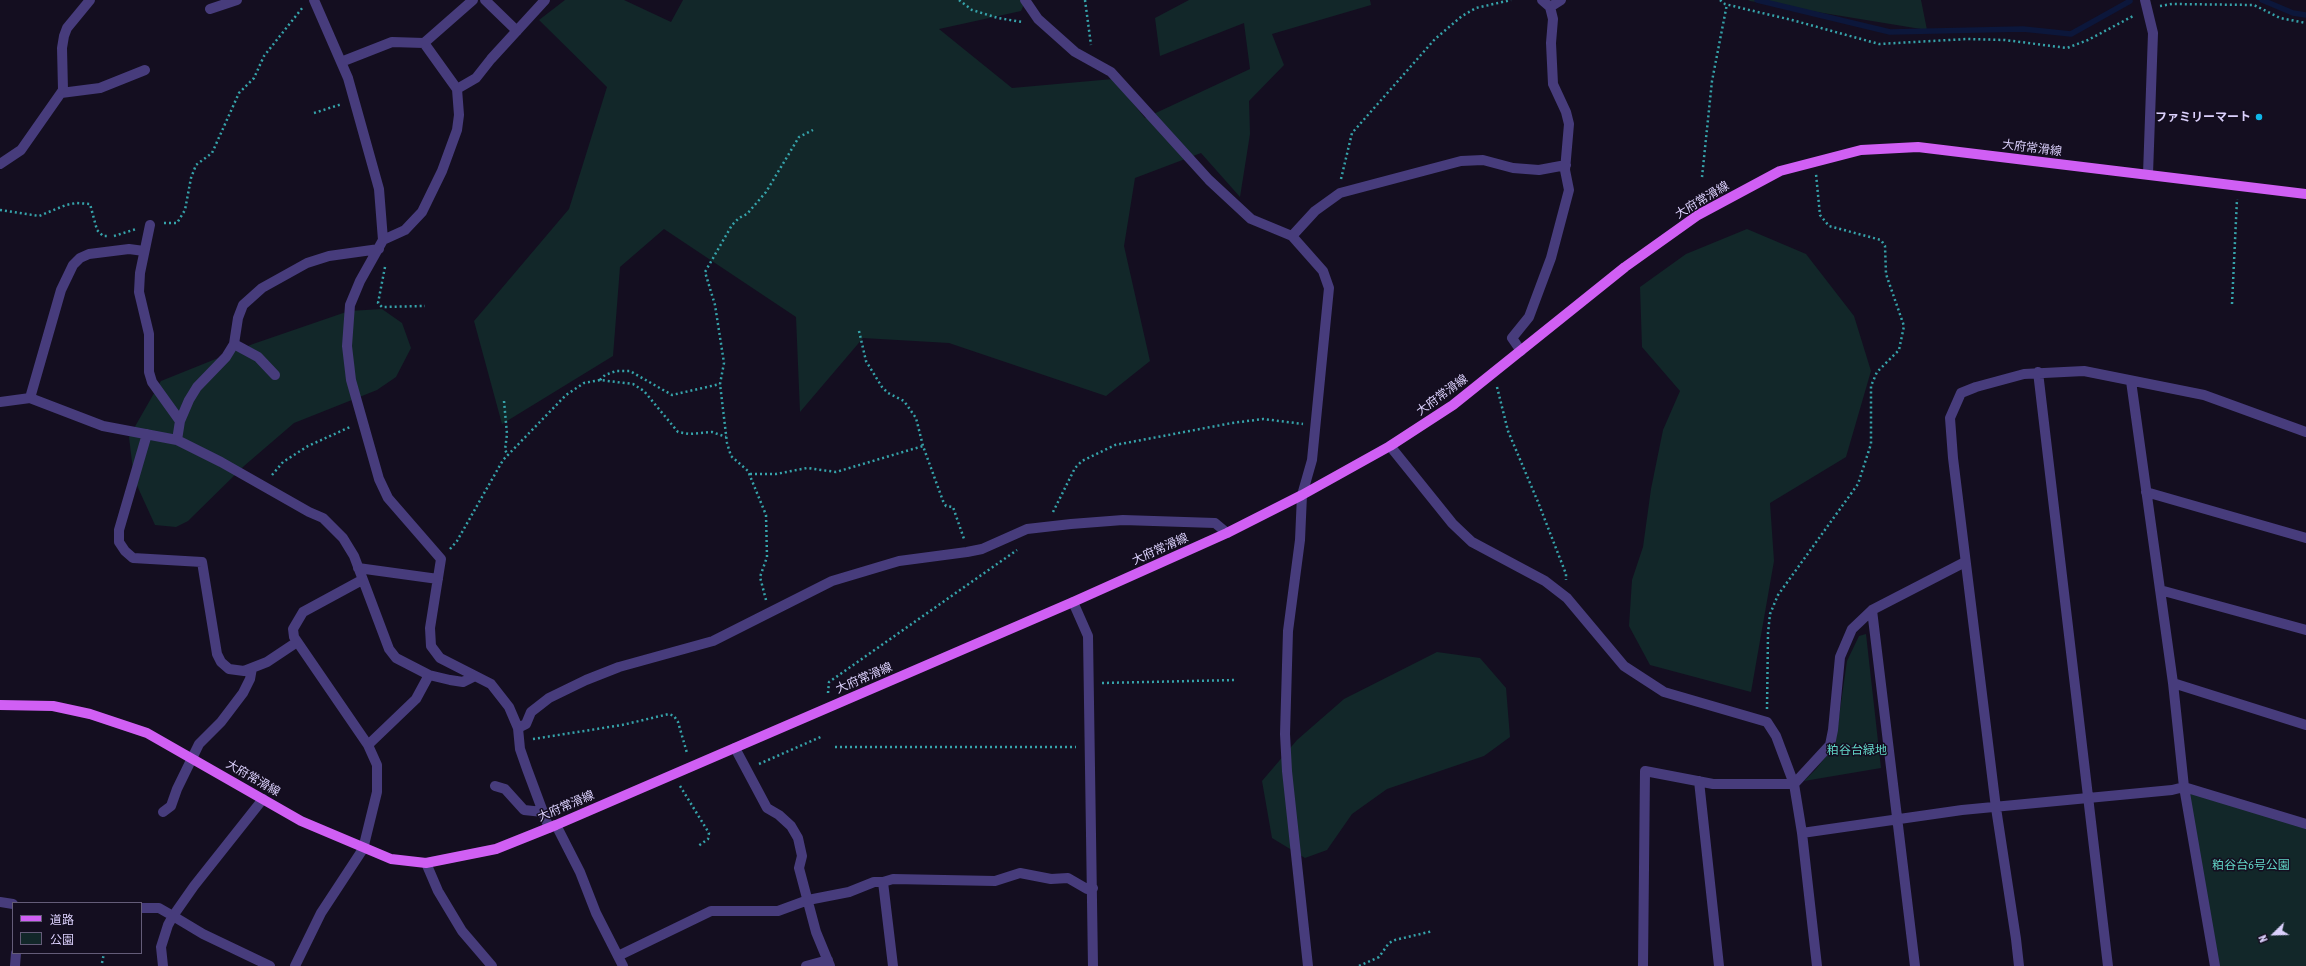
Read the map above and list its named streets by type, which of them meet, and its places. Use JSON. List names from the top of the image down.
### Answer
{
  "streets": {
    "main road": ["大府常滑線"]
  },
  "parks": ["粕谷台緑地", "粕谷台6号公園"],
  "places": ["ファミリーマート"],
  "legend": ["道路", "公園"],
  "north": "bottom left"
}
